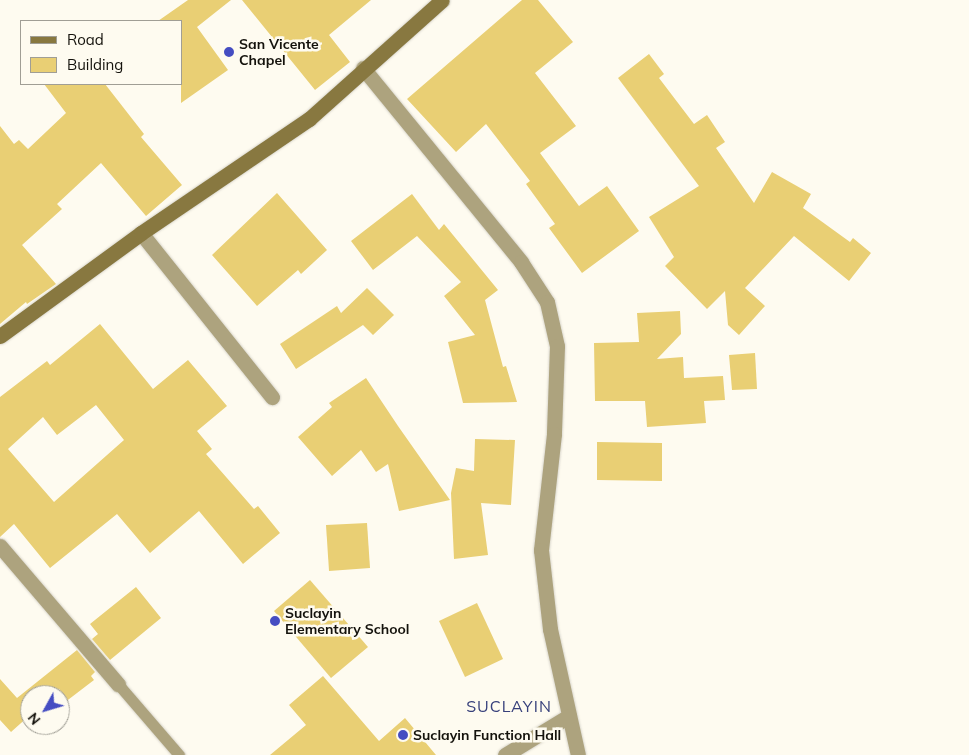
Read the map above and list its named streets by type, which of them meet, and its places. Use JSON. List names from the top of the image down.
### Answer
{
  "districts": ["SUCLAYIN"],
  "places": ["San Vicente Chapel", "Suclayin Elementary School", "Suclayin Function Hall"],
  "legend": ["Road", "Building"],
  "north": "bottom left"
}
